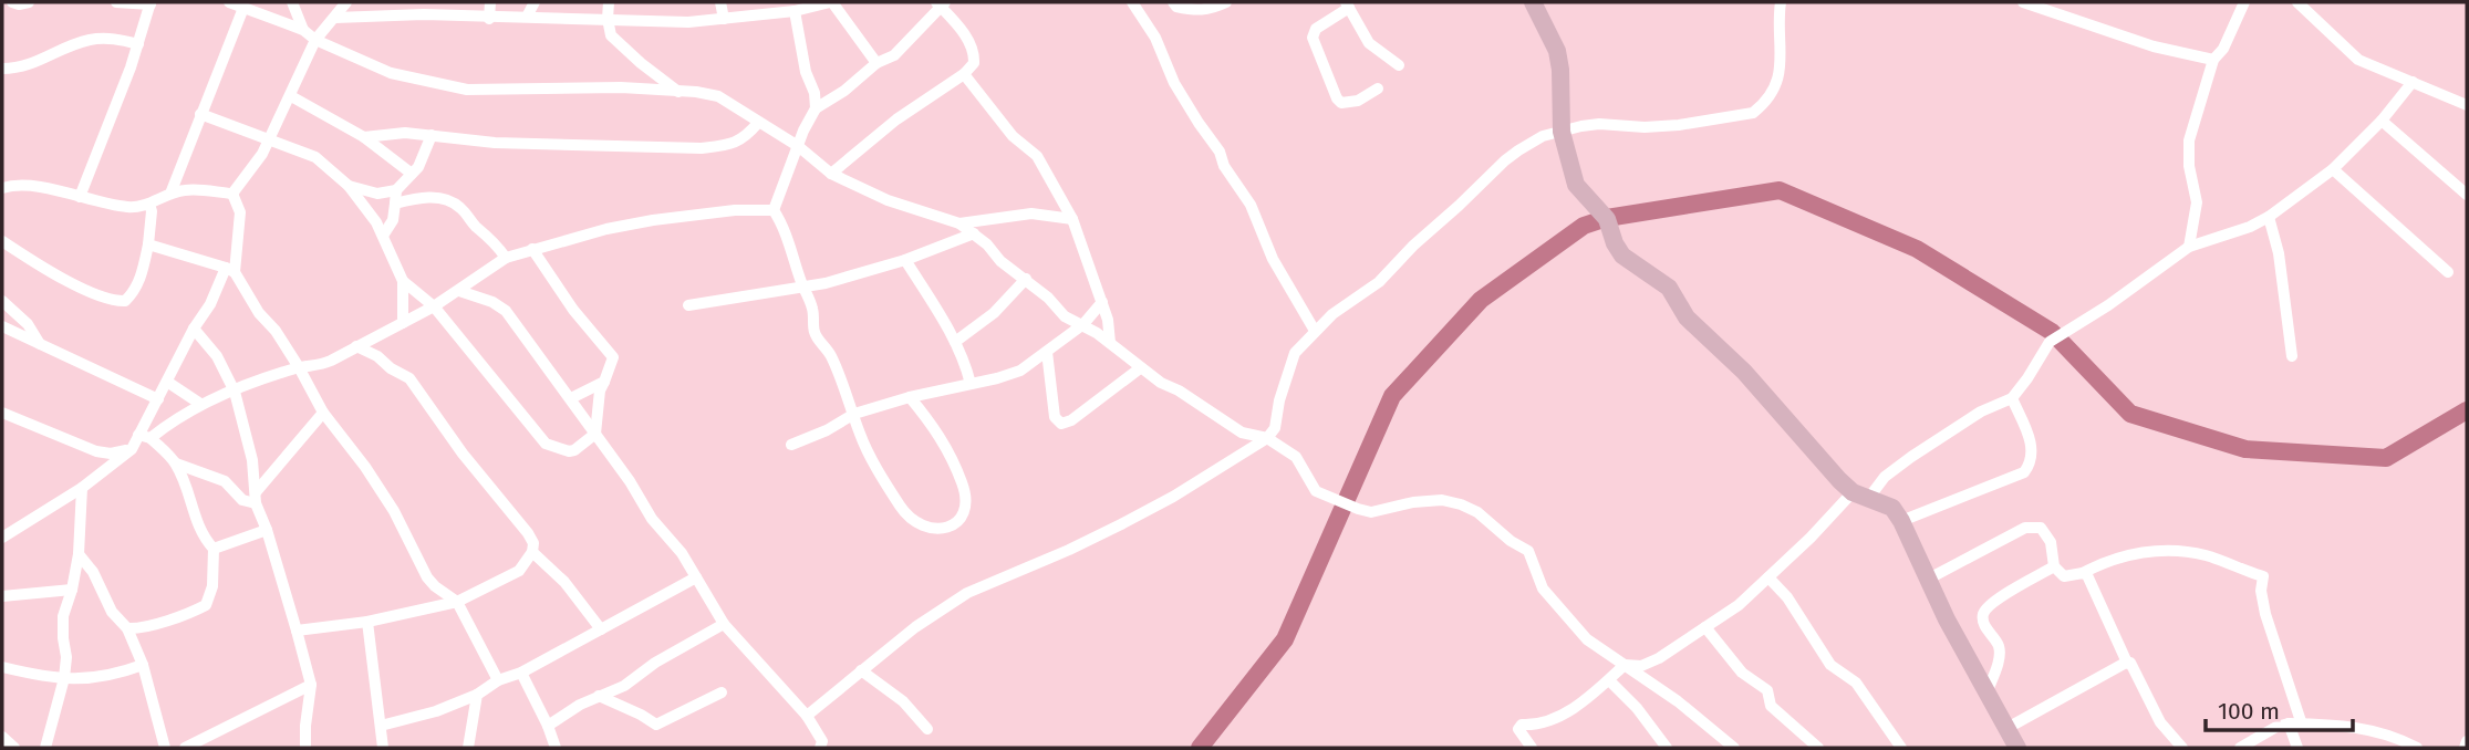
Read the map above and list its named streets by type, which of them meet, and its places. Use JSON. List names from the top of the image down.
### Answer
{
  "scale_bar": "100 m"
}
